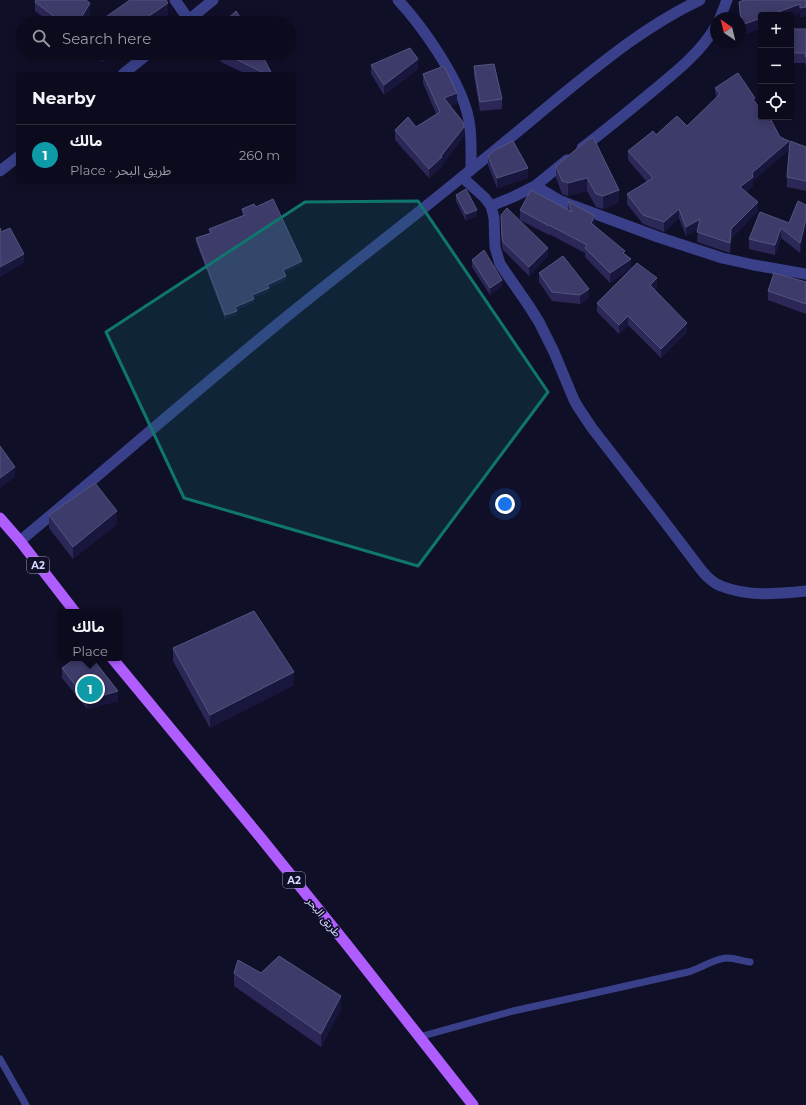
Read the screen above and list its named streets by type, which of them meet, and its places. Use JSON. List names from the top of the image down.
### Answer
{
  "streets": {
    "main road": ["A2", "طريق البحر"]
  },
  "north": "top left",
  "page": {
    "map_buttons": ["+", "−"],
    "search": "Search here",
    "heading": "Nearby",
    "list": [
      {
        "mark": "1",
        "name": "مالك",
        "note": "Place · طريق البحر",
        "value": "260 m"
      }
    ],
    "popup": ["مالك", "Place"],
    "pins": "1"
  }
}
